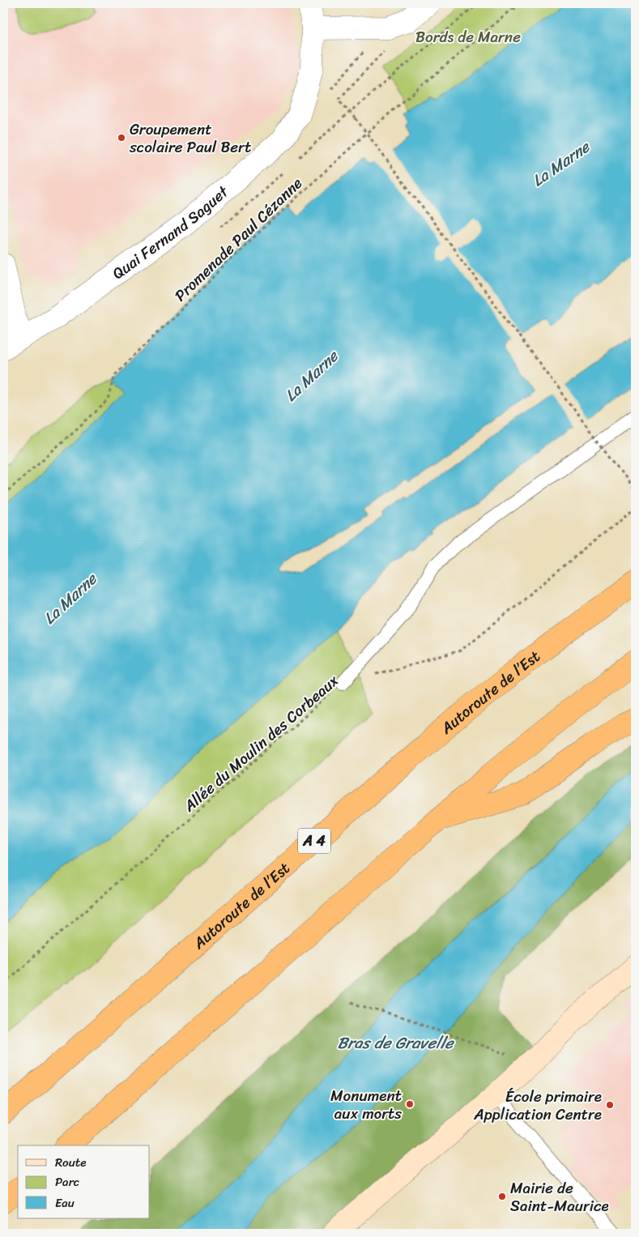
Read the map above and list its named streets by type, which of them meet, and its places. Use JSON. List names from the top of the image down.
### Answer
{
  "streets": {
    "highway": ["Autoroute de l’Est", "A 4"],
    "street": ["Quai Fernand Saguet"],
    "path": ["Promenade Paul Cézanne", "Allée du Moulin des Corbeaux"]
  },
  "water": ["La Marne", "Bras de Gravelle"],
  "parks": ["Bords de Marne"],
  "places": [
    "Groupement scolaire Paul Bert",
    "Monument aux morts",
    "École primaire Application Centre",
    "Mairie de Saint-Maurice"
  ],
  "legend": ["Route", "Parc", "Eau"]
}
